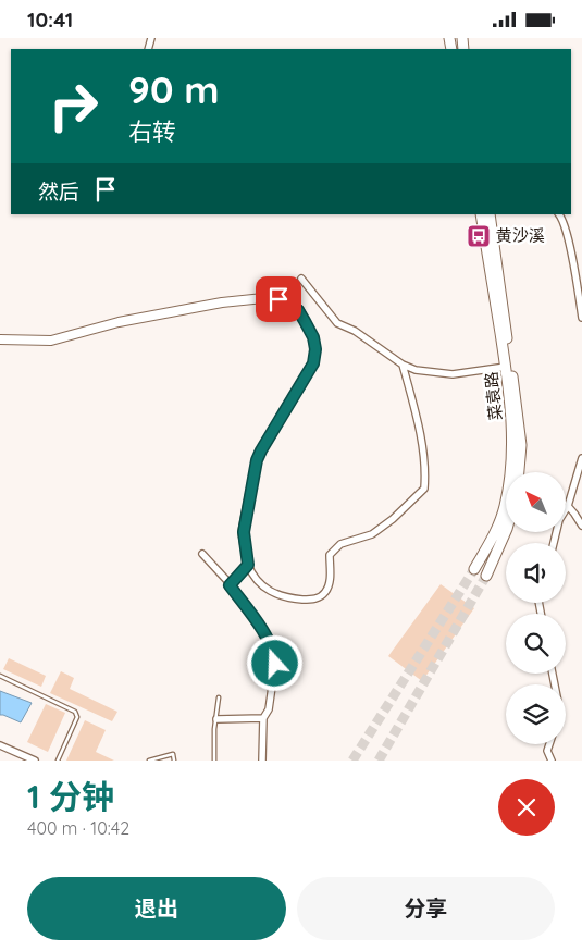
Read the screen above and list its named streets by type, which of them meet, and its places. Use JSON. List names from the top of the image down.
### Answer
{
  "streets": {
    "main road": ["菜袁路"]
  },
  "places": {
    "bus stop": ["黄沙溪"]
  },
  "north": "top left",
  "page": {
    "status": "10:41",
    "turn": ["90 m", "右转"],
    "then": "然后",
    "heading": ["1 分钟", "400 m · 10:42"],
    "buttons": ["退出", "分享"]
  }
}
